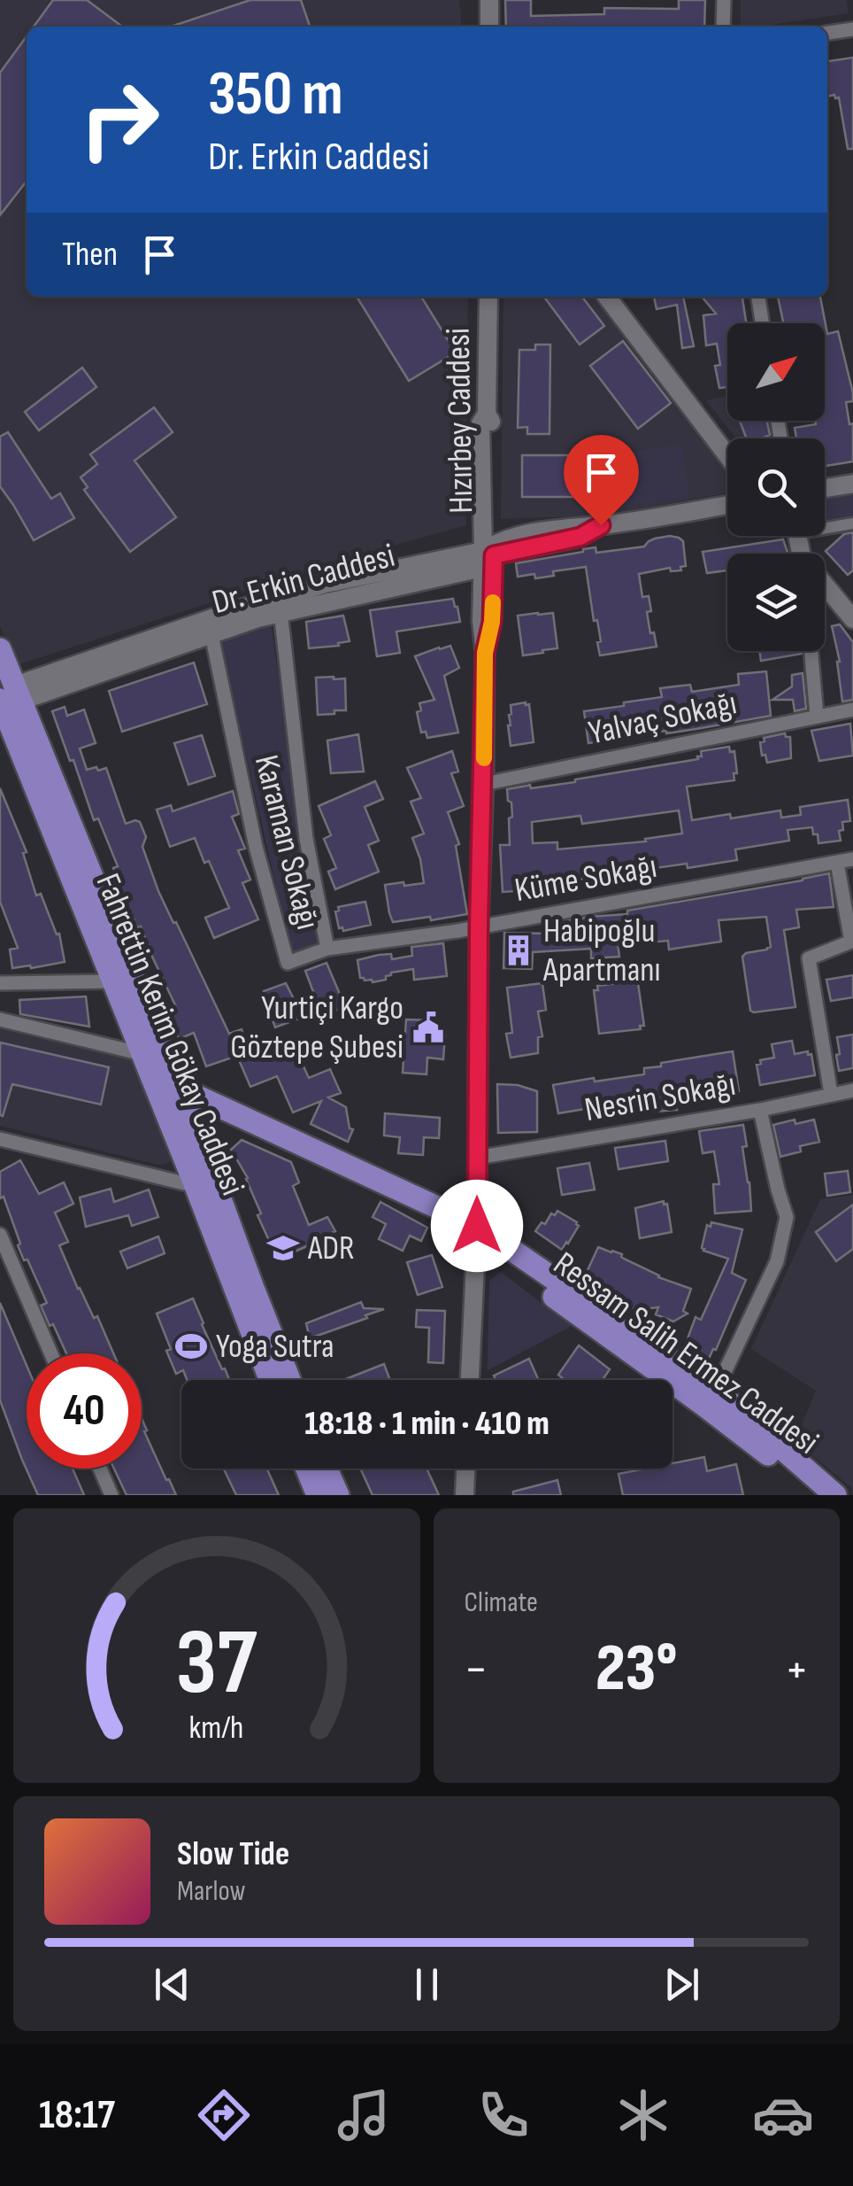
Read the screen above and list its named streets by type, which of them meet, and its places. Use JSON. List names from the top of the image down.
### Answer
{
  "streets": {
    "main road": ["Fahrettin Kerim Gökay Caddesi", "Ressam Salih Ermez Caddesi"],
    "street": [
      "Hızırbey Caddesi",
      "Dr. Erkin Caddesi",
      "Yalvaç Sokağı",
      "Karaman Sokağı",
      "Küme Sokağı",
      "Nesrin Sokağı"
    ]
  },
  "crossings": [
    ["Hızırbey Caddesi", "Dr. Erkin Caddesi"],
    ["Hızırbey Caddesi", "Yalvaç Sokağı"],
    ["Hızırbey Caddesi", "Küme Sokağı"],
    ["Hızırbey Caddesi", "Nesrin Sokağı"],
    ["Hızırbey Caddesi", "Ressam Salih Ermez Caddesi"],
    ["Dr. Erkin Caddesi", "Karaman Sokağı"],
    ["Dr. Erkin Caddesi", "Fahrettin Kerim Gökay Caddesi"],
    ["Karaman Sokağı", "Küme Sokağı"],
    ["Fahrettin Kerim Gökay Caddesi", "Ressam Salih Ermez Caddesi"]
  ],
  "places": {
    "building": ["Habipoğlu Apartmanı"],
    "public building": ["Yurtiçi Kargo Göztepe Şubesi"],
    "school or university": ["ADR"],
    "sports": ["Yoga Sutra"]
  },
  "north": "top right",
  "page": {
    "turn": ["350 m", "Dr. Erkin Caddesi"],
    "then": "Then",
    "limit": "40",
    "trip": "18:18 · 1 min · 410 m",
    "tile": "Climate",
    "heat": ["−", "23°", "+"],
    "song": ["Slow Tide", "Marlow"],
    "tabs": "18:17",
    "gauge": ["37", "km/h"]
  }
}
